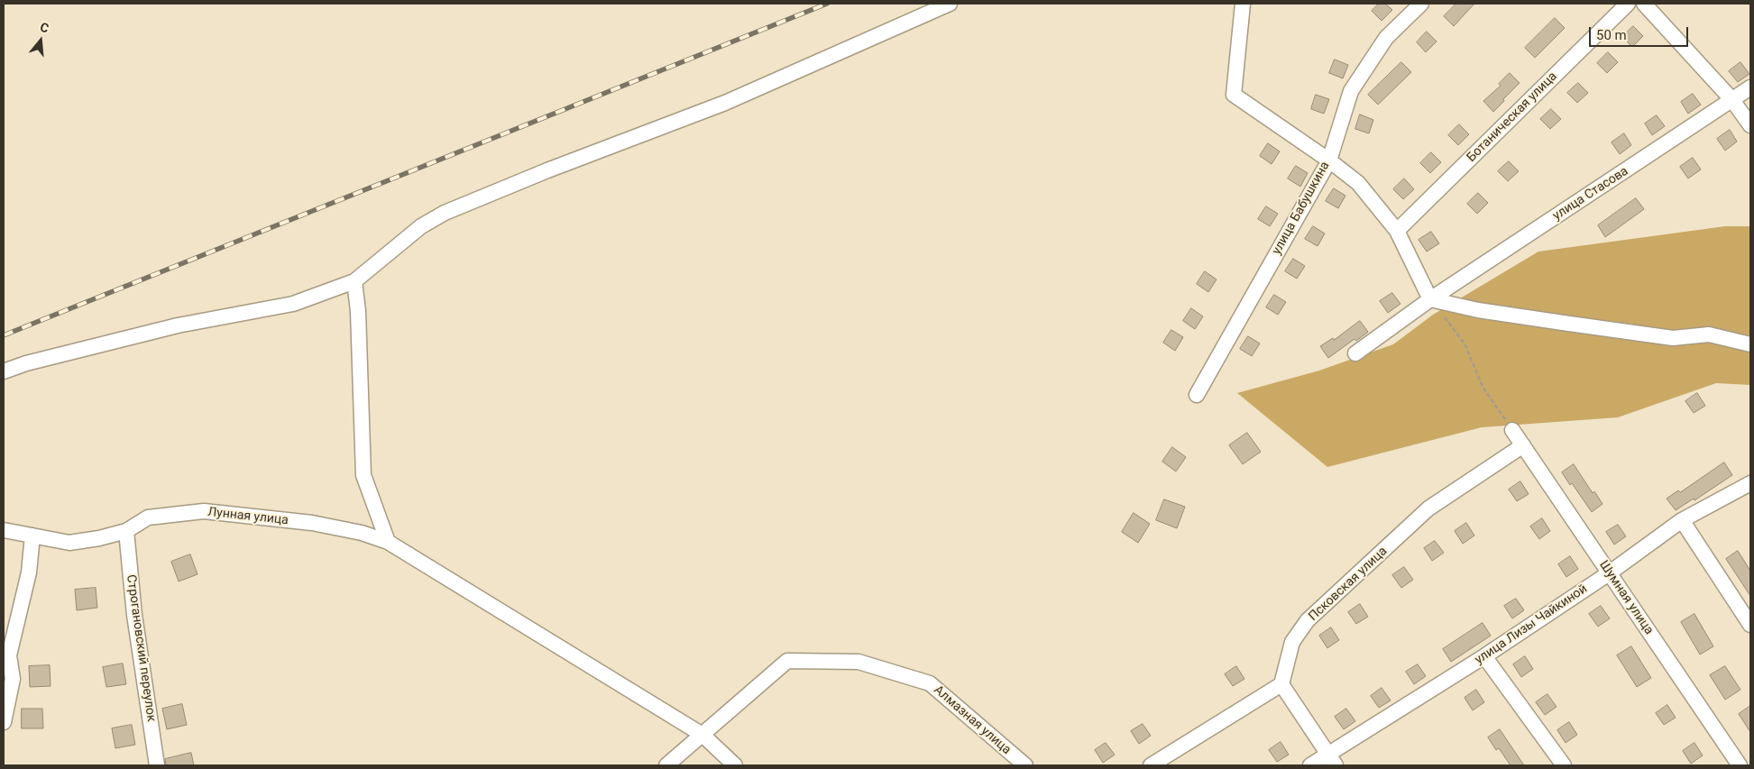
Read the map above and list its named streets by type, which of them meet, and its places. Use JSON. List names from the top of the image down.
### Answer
{
  "streets": {
    "street": [
      "Ботаническая улица",
      "улица Стасова",
      "улица Бабушкина",
      "Лунная улица",
      "Псковская улица",
      "Шумная улица",
      "улица Лизы Чайкиной",
      "Строгановский переулок",
      "Алмазная улица"
    ]
  },
  "crossings": [
    ["Лунная улица", "Строгановский переулок"],
    ["Лунная улица", "Алмазная улица"],
    ["Псковская улица", "Шумная улица"],
    ["Шумная улица", "улица Лизы Чайкиной"]
  ],
  "scale_bar": "50 m",
  "north": "top"
}
